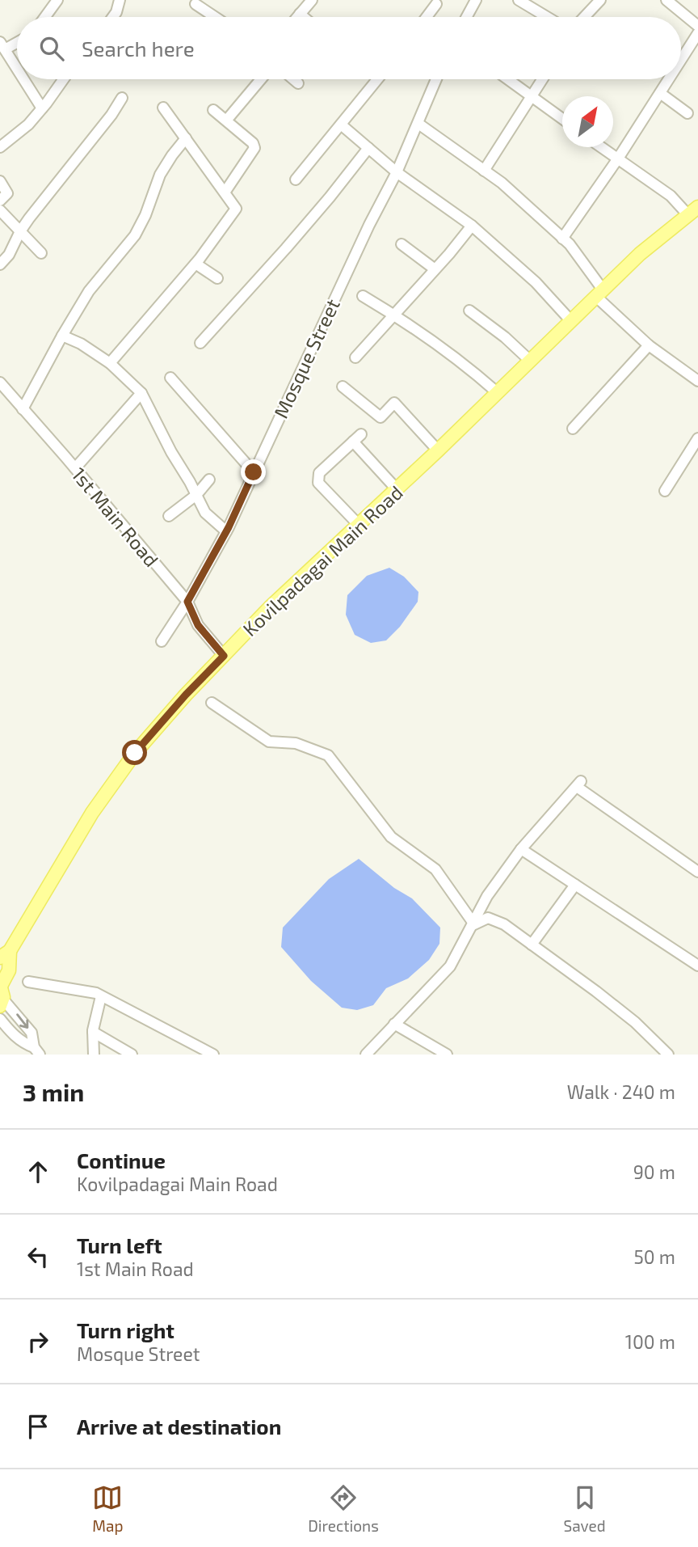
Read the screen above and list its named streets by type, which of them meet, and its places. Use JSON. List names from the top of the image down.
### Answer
{
  "streets": {
    "main road": ["Kovilpadagai Main Road"],
    "street": ["Mosque Street", "1st Main Road"]
  },
  "crossings": [
    ["Mosque Street", "1st Main Road"],
    ["1st Main Road", "Kovilpadagai Main Road"]
  ],
  "north": "top right",
  "page": {
    "search": "Search here",
    "heading": ["3 min", "Walk · 240 m"],
    "list": [
      ["Continue", "Kovilpadagai Main Road", "90 m"],
      ["Turn left", "1st Main Road", "50 m"],
      ["Turn right", "Mosque Street", "100 m"],
      "Arrive at destination"
    ],
    "nav": ["Map", "Directions", "Saved"]
  }
}
